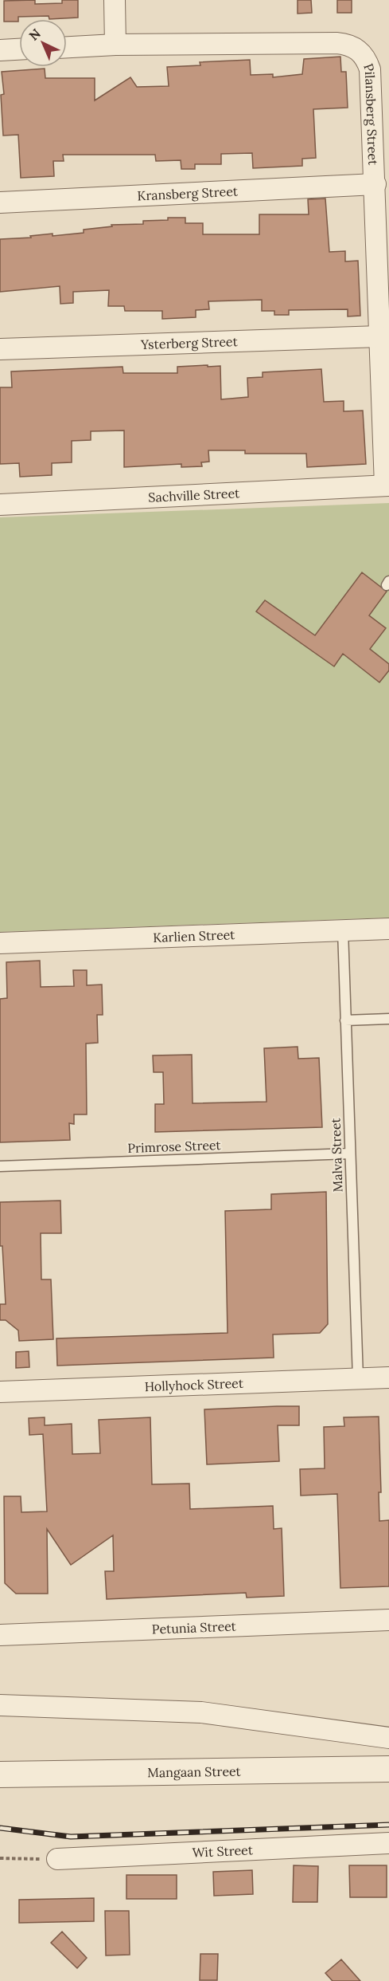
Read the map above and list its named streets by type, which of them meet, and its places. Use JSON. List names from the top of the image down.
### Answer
{
  "streets": {
    "street": [
      "Pilansberg Street",
      "Kransberg Street",
      "Ysterberg Street",
      "Sachville Street",
      "Karlien Street",
      "Hollyhock Street",
      "Petunia Street",
      "Mangaan Street",
      "Wit Street"
    ],
    "lane": ["Primrose Street", "Malva Street"]
  },
  "crossings": [
    ["Pilansberg Street", "Kransberg Street"],
    ["Pilansberg Street", "Ysterberg Street"],
    ["Pilansberg Street", "Sachville Street"],
    ["Karlien Street", "Malva Street"],
    ["Primrose Street", "Malva Street"],
    ["Malva Street", "Hollyhock Street"]
  ],
  "north": "top left"
}
